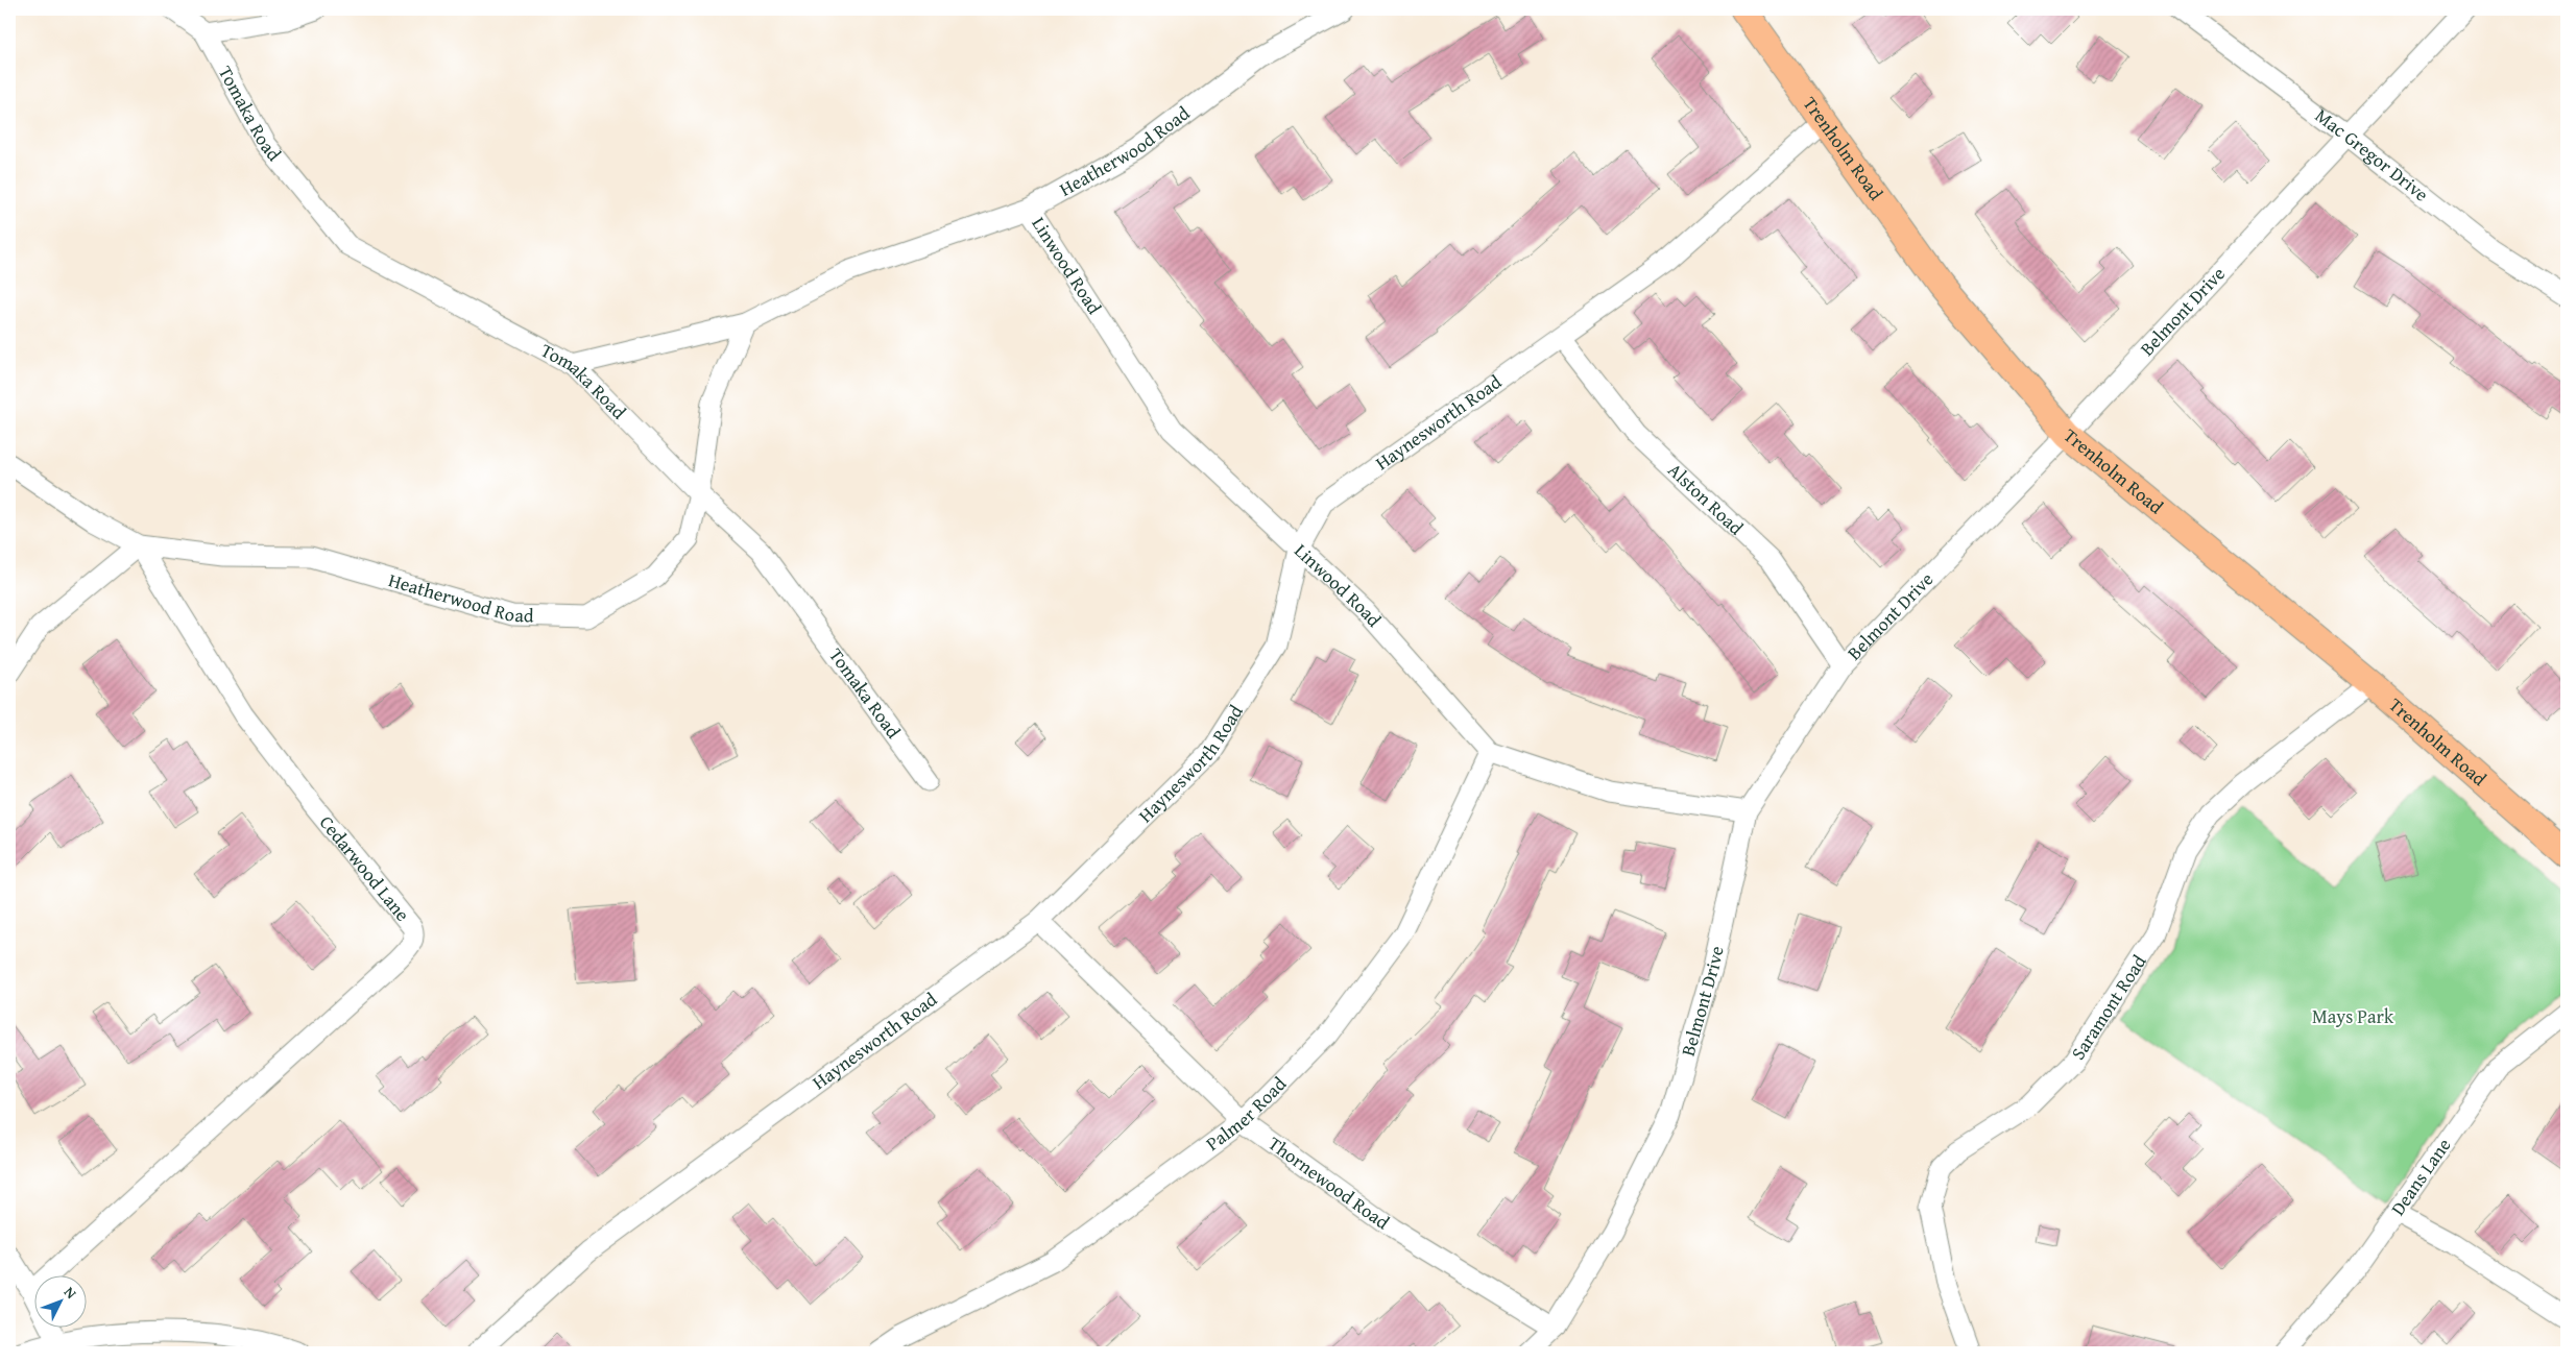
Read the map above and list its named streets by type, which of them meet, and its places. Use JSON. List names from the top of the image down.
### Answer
{
  "streets": {
    "main road": ["Trenholm Road"],
    "street": [
      "Tomaka Road",
      "Heatherwood Road",
      "Mac Gregor Drive",
      "Linwood Road",
      "Belmont Drive",
      "Haynesworth Road",
      "Alston Road",
      "Cedarwood Lane",
      "Saramont Road",
      "Palmer Road",
      "Deans Lane",
      "Thornewood Road"
    ]
  },
  "crossings": [
    ["Tomaka Road", "Heatherwood Road"],
    ["Trenholm Road", "Belmont Drive"],
    ["Trenholm Road", "Haynesworth Road"],
    ["Trenholm Road", "Saramont Road"],
    ["Heatherwood Road", "Linwood Road"],
    ["Heatherwood Road", "Cedarwood Lane"],
    ["Mac Gregor Drive", "Belmont Drive"],
    ["Linwood Road", "Haynesworth Road"],
    ["Linwood Road", "Palmer Road"],
    ["Belmont Drive", "Alston Road"],
    ["Belmont Drive", "Thornewood Road"],
    ["Haynesworth Road", "Alston Road"],
    ["Haynesworth Road", "Thornewood Road"],
    ["Palmer Road", "Thornewood Road"]
  ],
  "parks": ["Mays Park"],
  "north": "top right"
}
